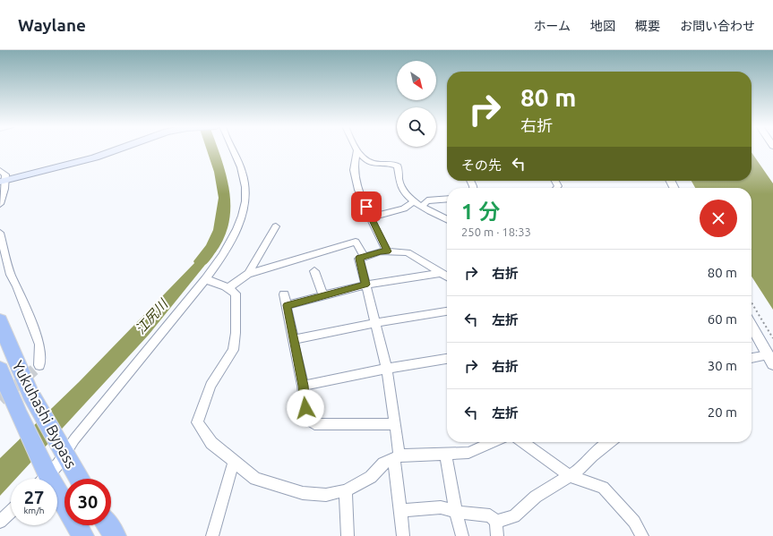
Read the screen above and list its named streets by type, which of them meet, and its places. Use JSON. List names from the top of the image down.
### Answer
{
  "streets": {
    "highway": ["Yukuhashi Bypass"]
  },
  "water": ["江尻川"],
  "north": "bottom right",
  "page": {
    "header": "Waylane",
    "nav": [
      "ホーム",
      "地図",
      "概要",
      "お問い合わせ"
    ],
    "turn": ["80 m", "右折"],
    "then": "その先",
    "heading": ["1 分", "250 m · 18:33"],
    "list": [
      {
        "name": "右折",
        "value": "80 m"
      },
      {
        "name": "左折",
        "value": "60 m"
      },
      {
        "name": "右折",
        "value": "30 m"
      },
      {
        "name": "左折",
        "value": "20 m"
      }
    ],
    "speed": "27 km/h",
    "limit": "30"
  }
}
